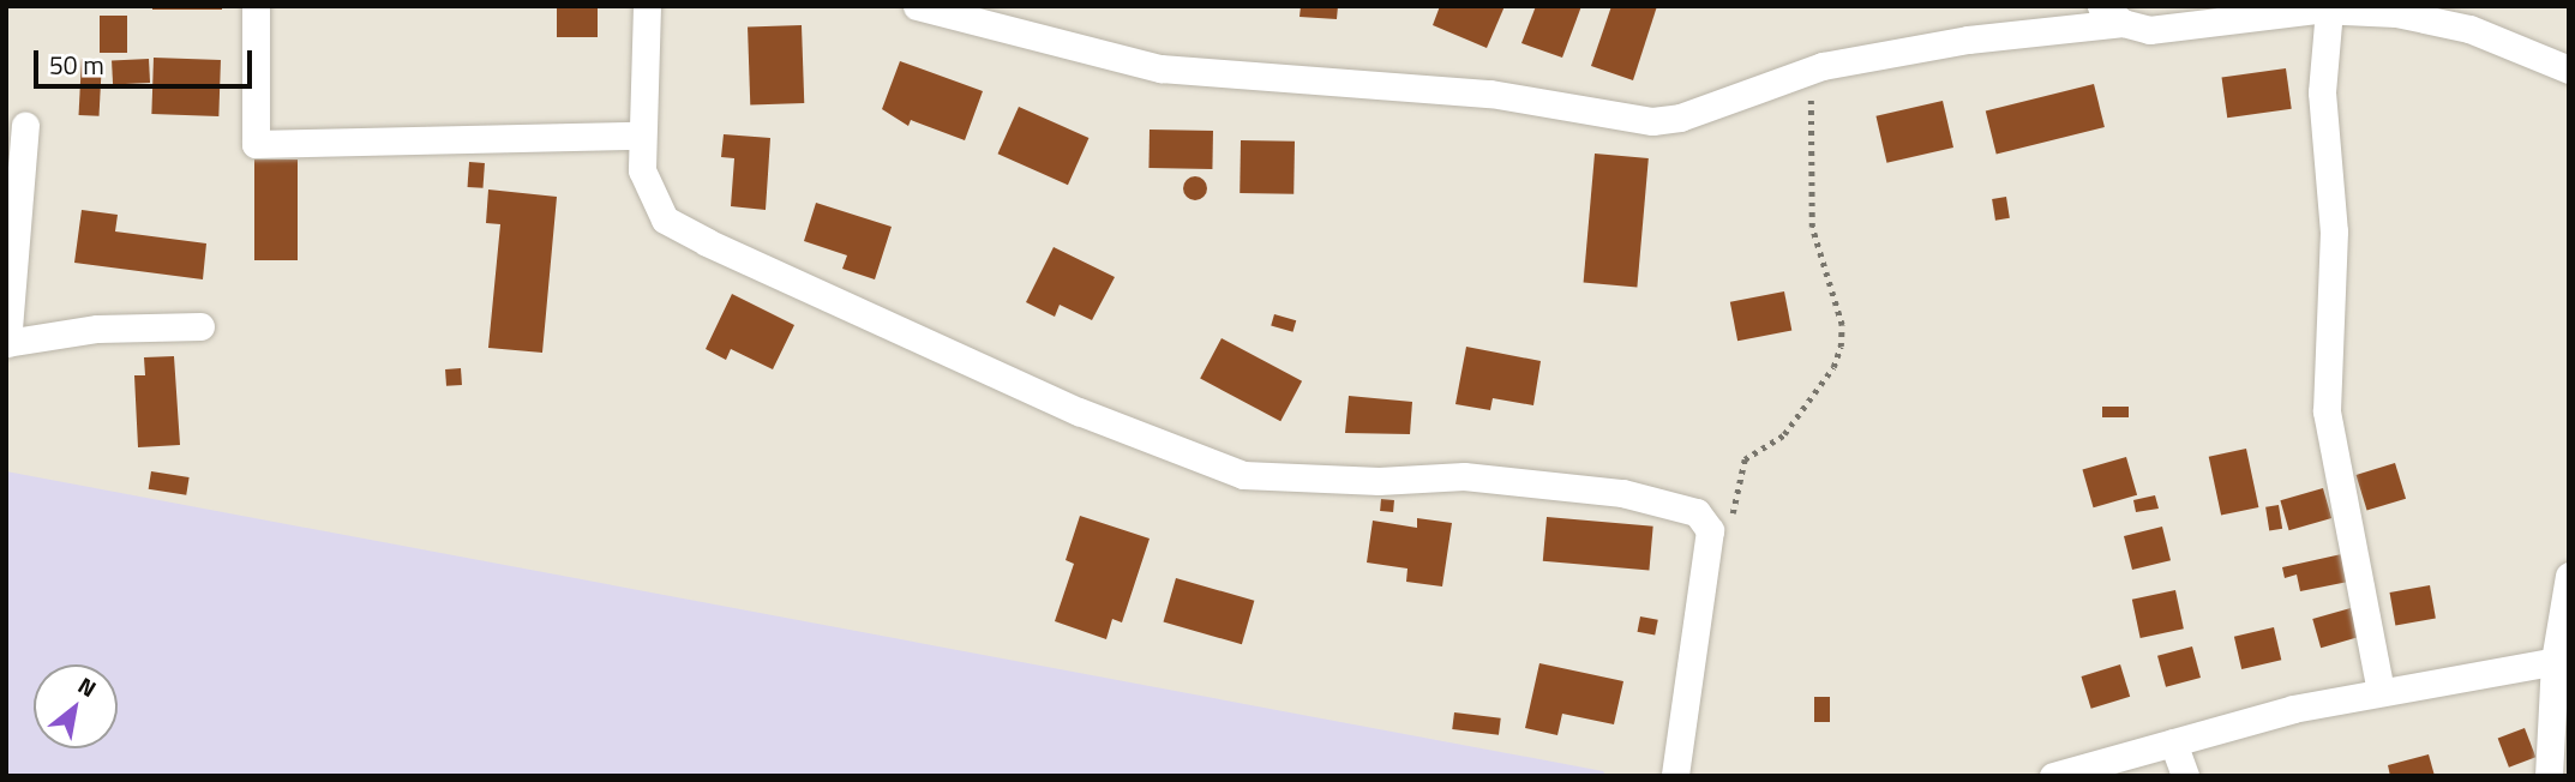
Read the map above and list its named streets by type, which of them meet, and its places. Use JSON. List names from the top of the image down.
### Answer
{
  "scale_bar": "50 m",
  "north": "top right"
}
